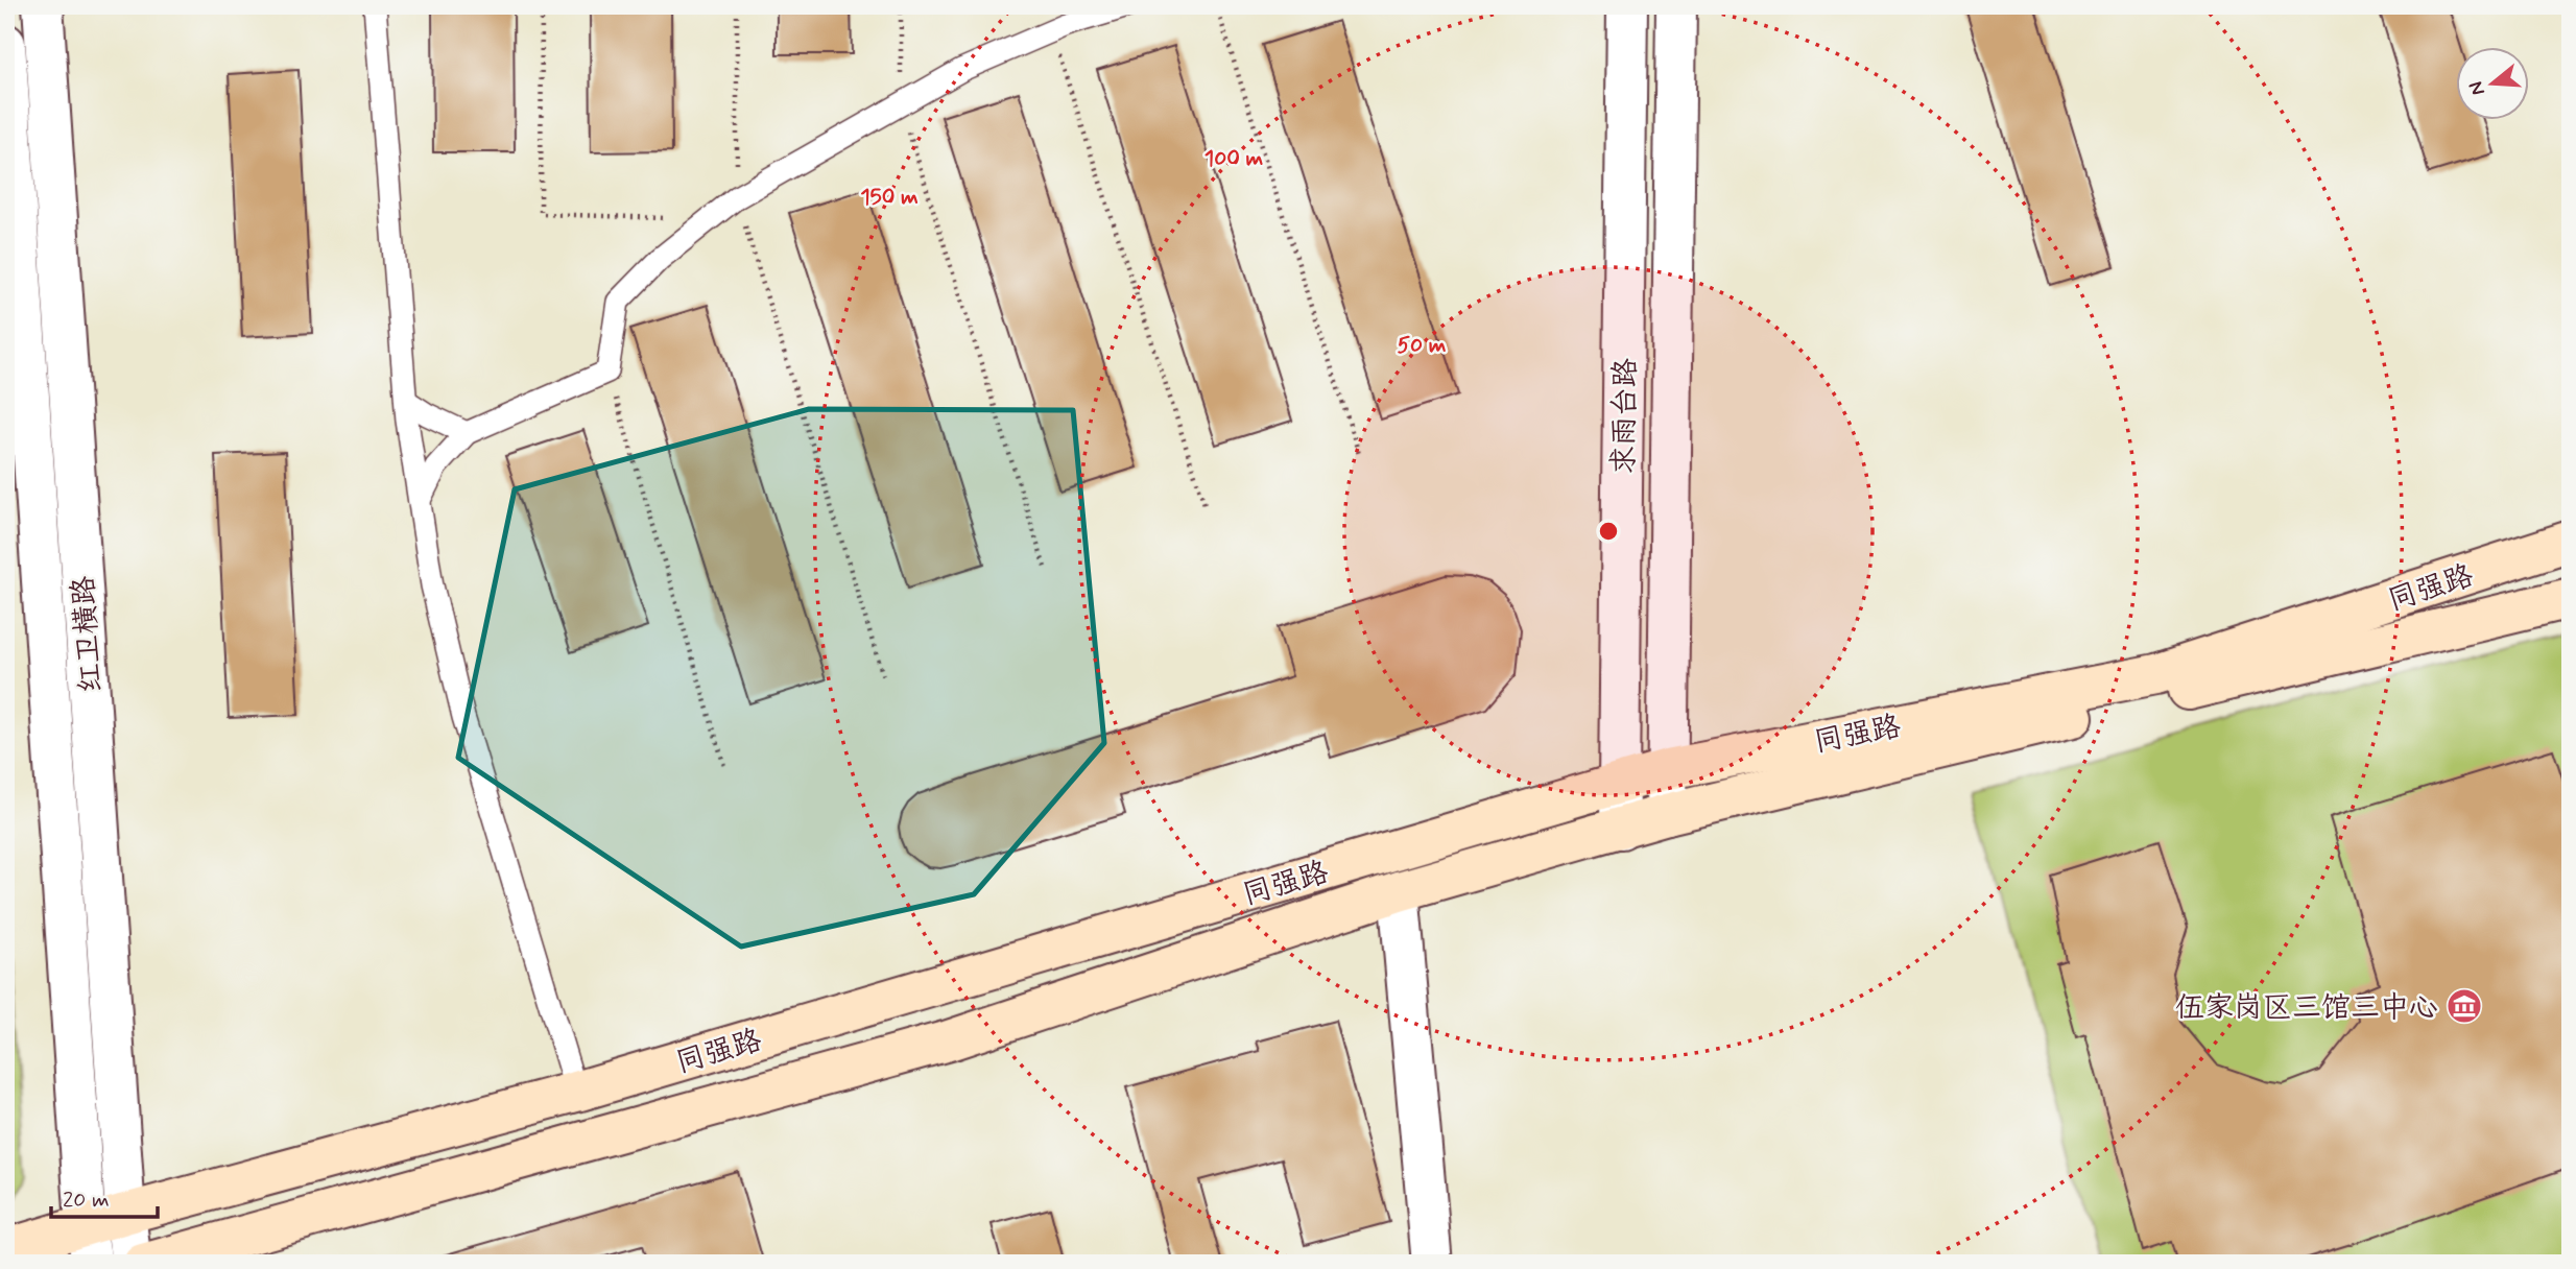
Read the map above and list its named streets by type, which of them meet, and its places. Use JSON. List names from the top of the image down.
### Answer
{
  "streets": {
    "main road": ["同强路"],
    "street": ["求雨台路", "红卫横路"]
  },
  "crossings": [
    ["求雨台路", "同强路"],
    ["同强路", "红卫横路"]
  ],
  "places": {
    "museum": ["伍家岗区三馆三中心"]
  },
  "scale_bar": "20 m",
  "north": "left",
  "rings": ["100 m", "150 m", "50 m"]
}
